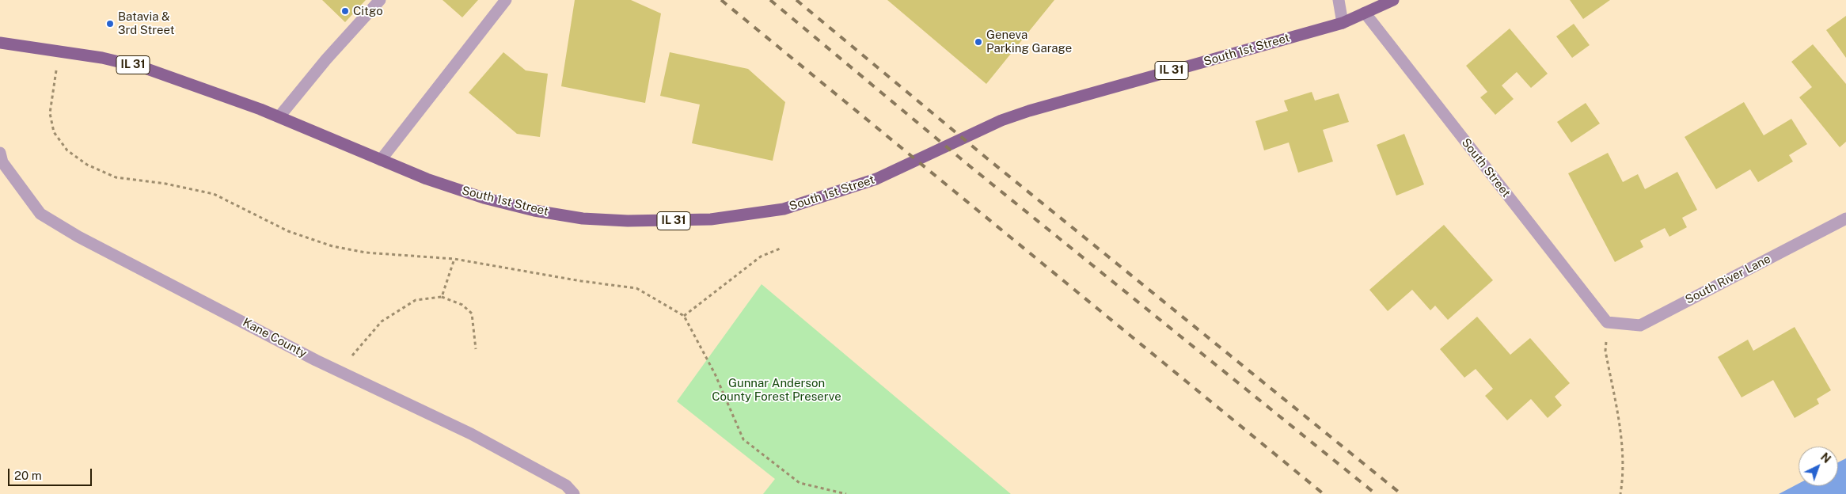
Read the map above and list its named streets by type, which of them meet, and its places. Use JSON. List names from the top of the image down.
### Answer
{
  "streets": {
    "main road": ["South 1st Street", "IL 31"],
    "street": ["South Street", "South River Lane", "Kane County"]
  },
  "crossings": [
    ["South 1st Street", "South Street"],
    ["South Street", "South River Lane"]
  ],
  "parks": ["Gunnar Anderson County Forest Preserve"],
  "places": ["Citgo", "Batavia & 3rd Street", "Geneva Parking Garage"],
  "scale_bar": "20 m",
  "north": "top right"
}
